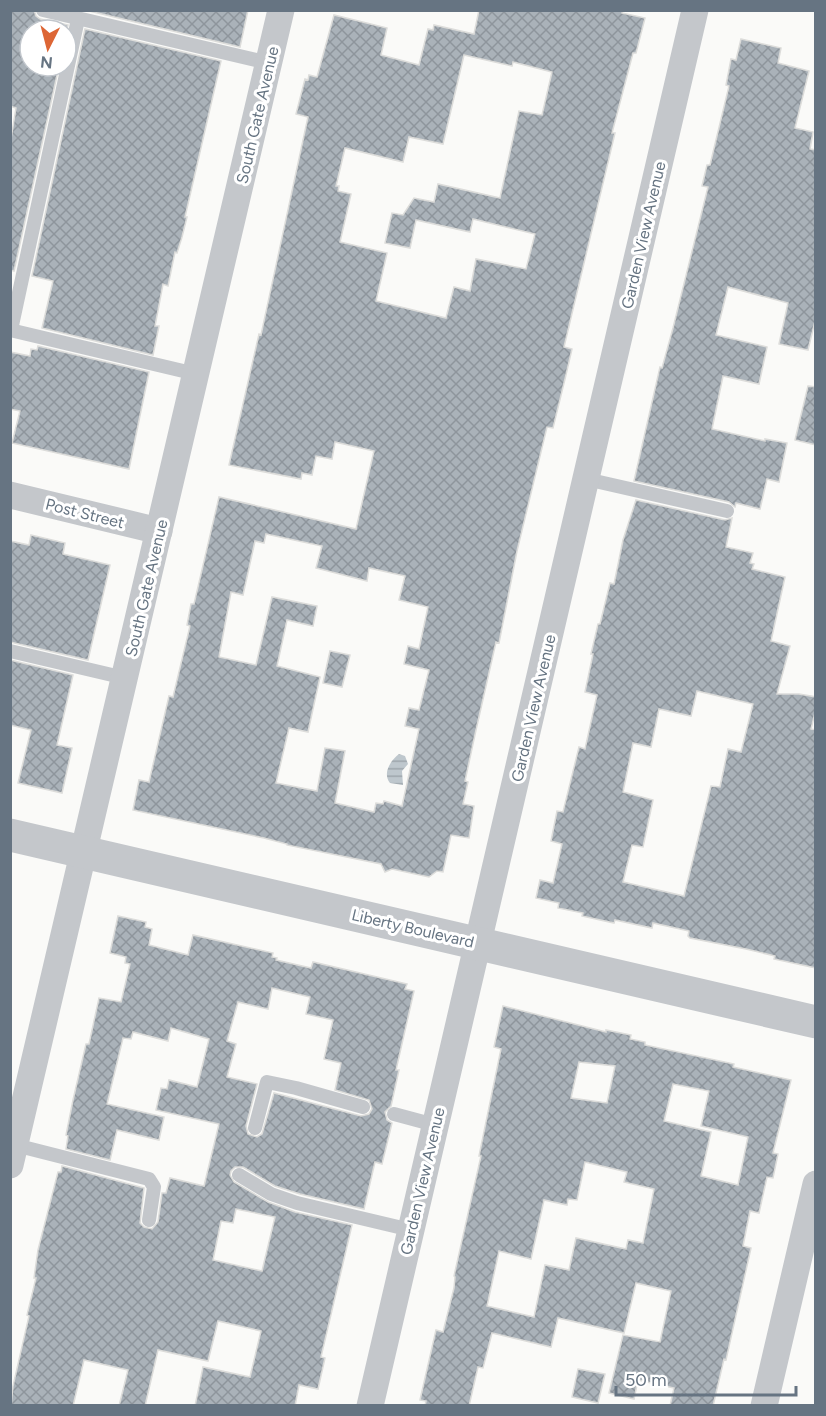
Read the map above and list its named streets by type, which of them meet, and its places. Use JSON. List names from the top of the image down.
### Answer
{
  "streets": {
    "street": [
      "South Gate Avenue",
      "Garden View Avenue",
      "Post Street",
      "Liberty Boulevard"
    ]
  },
  "crossings": [
    ["South Gate Avenue", "Post Street"],
    ["South Gate Avenue", "Liberty Boulevard"],
    ["Garden View Avenue", "Liberty Boulevard"]
  ],
  "scale_bar": "50 m",
  "north": "bottom"
}
